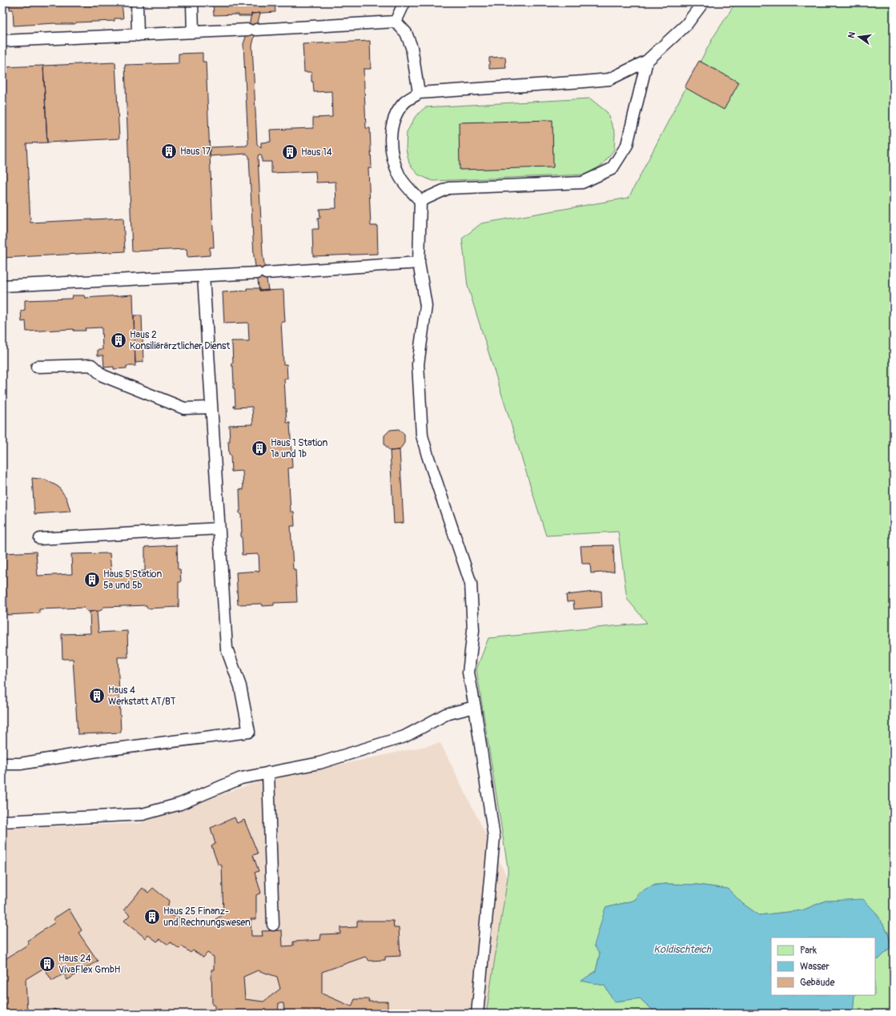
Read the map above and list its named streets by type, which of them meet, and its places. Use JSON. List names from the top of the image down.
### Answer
{
  "water": ["Koldischteich"],
  "places": {
    "building": [
      "Haus 17",
      "Haus 14",
      "Haus 2 Konsiliärärztlicher Dienst",
      "Haus 1 Station 1a und 1b",
      "Haus 5 Station 5a und 5b",
      "Haus 4 Werkstatt AT/BT",
      "Haus 25 Finanz- und Rechnungswesen",
      "Haus 24 VivaFlex GmbH"
    ]
  },
  "legend": ["Park", "Wasser", "Gebäude"],
  "north": "left"
}
